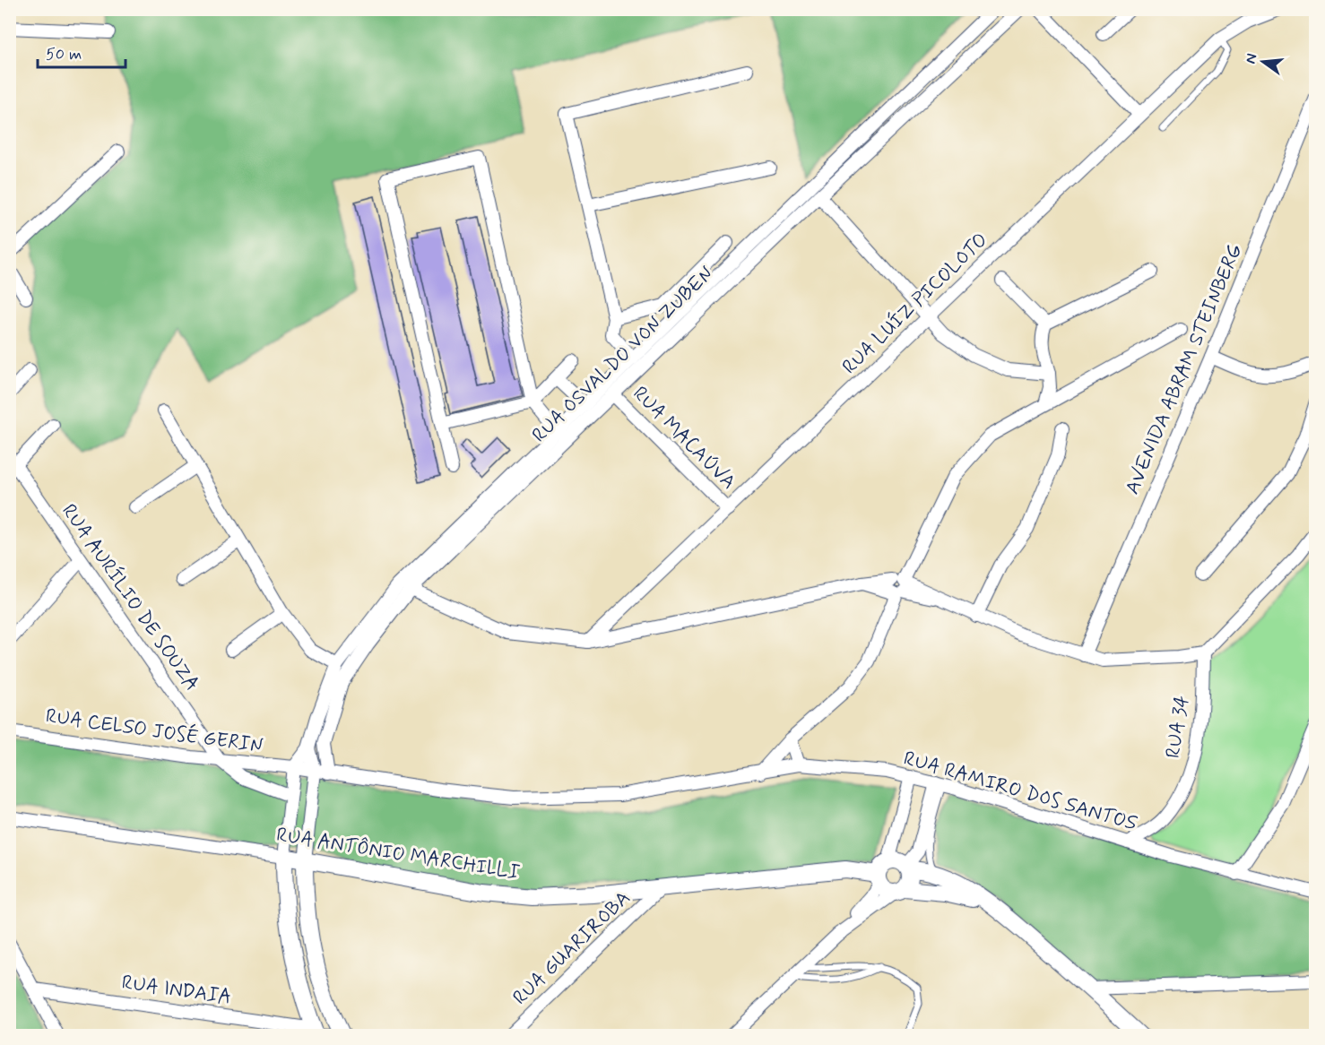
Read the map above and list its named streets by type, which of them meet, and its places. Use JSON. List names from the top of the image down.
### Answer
{
  "streets": {
    "street": [
      "RUA LUÍZ PICOLOTO",
      "RUA OSVALDO VON ZUBEN",
      "AVENIDA ABRAM STEINBERG",
      "RUA MACAÚVA",
      "RUA AURÍLIO DE SOUZA",
      "RUA 34",
      "RUA CELSO JOSÉ GERIN",
      "RUA RAMIRO DOS SANTOS",
      "RUA ANTÔNIO MARCHILLI",
      "RUA GUARIROBA",
      "RUA INDAIA"
    ]
  },
  "crossings": [
    ["RUA LUÍZ PICOLOTO", "RUA MACAÚVA"],
    ["RUA OSVALDO VON ZUBEN", "RUA MACAÚVA"],
    ["RUA OSVALDO VON ZUBEN", "RUA CELSO JOSÉ GERIN"],
    ["RUA OSVALDO VON ZUBEN", "RUA RAMIRO DOS SANTOS"],
    ["RUA AURÍLIO DE SOUZA", "RUA CELSO JOSÉ GERIN"],
    ["RUA 34", "RUA RAMIRO DOS SANTOS"],
    ["RUA CELSO JOSÉ GERIN", "RUA RAMIRO DOS SANTOS"],
    ["RUA ANTÔNIO MARCHILLI", "RUA GUARIROBA"]
  ],
  "scale_bar": "50 m",
  "north": "left"
}
